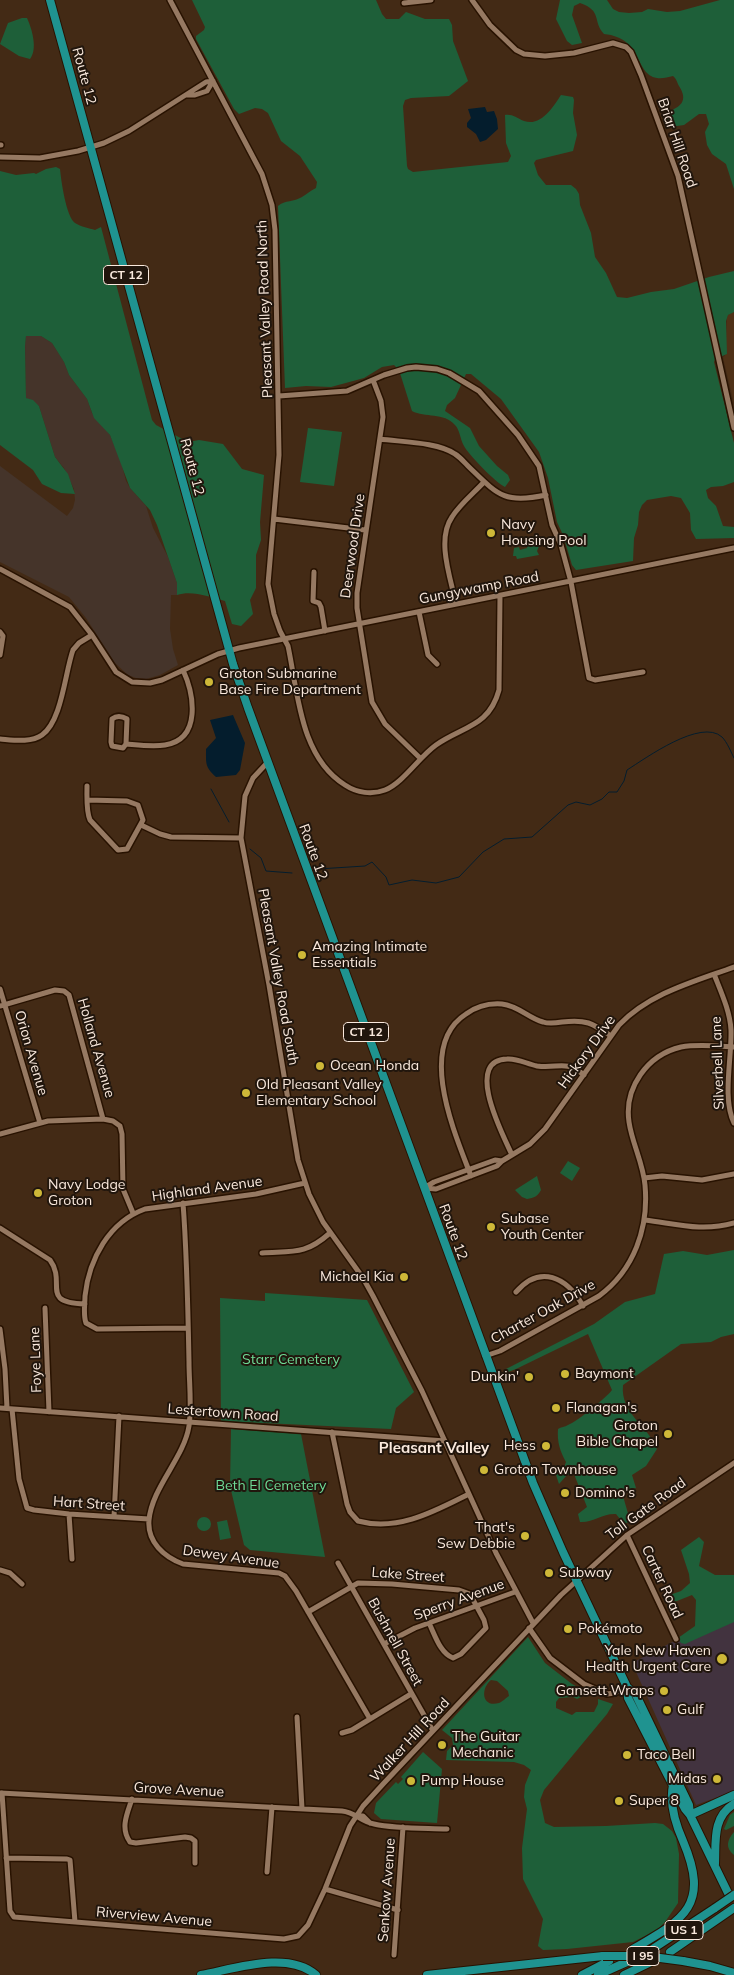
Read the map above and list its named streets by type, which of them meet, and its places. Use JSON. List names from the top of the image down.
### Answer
{
  "streets": {
    "highway": [
      "Route 12",
      "CT 12",
      "US 1",
      "I 95"
    ],
    "street": [
      "Briar Hill Road",
      "Pleasant Valley Road North",
      "Deerwood Drive",
      "Gungywamp Road",
      "Pleasant Valley Road South",
      "Holland Avenue",
      "Hickory Drive",
      "Orion Avenue",
      "Silverbell Lane",
      "Highland Avenue",
      "Charter Oak Drive",
      "Foye Lane",
      "Lestertown Road",
      "Hart Street",
      "Toll Gate Road",
      "Dewey Avenue",
      "Lake Street",
      "Carter Road",
      "Sperry Avenue",
      "Bushnell Street",
      "Walker Hill Road",
      "Grove Avenue",
      "Senkow Avenue",
      "Riverview Avenue"
    ]
  },
  "crossings": [
    ["Route 12", "Gungywamp Road"],
    ["Route 12", "Pleasant Valley Road South"],
    ["Route 12", "Hickory Drive"],
    ["Route 12", "Charter Oak Drive"],
    ["Route 12", "Toll Gate Road"],
    ["Route 12", "Walker Hill Road"],
    ["Route 12", "US 1"],
    ["Pleasant Valley Road North", "Deerwood Drive"],
    ["Pleasant Valley Road North", "Gungywamp Road"],
    ["Deerwood Drive", "Gungywamp Road"],
    ["Pleasant Valley Road South", "Highland Avenue"],
    ["Pleasant Valley Road South", "Lestertown Road"],
    ["Pleasant Valley Road South", "Sperry Avenue"],
    ["Pleasant Valley Road South", "Walker Hill Road"],
    ["Holland Avenue", "Orion Avenue"],
    ["Hickory Drive", "Silverbell Lane"],
    ["Silverbell Lane", "Charter Oak Drive"],
    ["Foye Lane", "Lestertown Road"],
    ["Lestertown Road", "Hart Street"],
    ["Hart Street", "Dewey Avenue"],
    ["Toll Gate Road", "Carter Road"],
    ["Toll Gate Road", "Walker Hill Road"],
    ["Dewey Avenue", "Lake Street"],
    ["Lake Street", "Sperry Avenue"],
    ["Lake Street", "Bushnell Street"],
    ["Sperry Avenue", "Bushnell Street"],
    ["Bushnell Street", "Walker Hill Road"],
    ["Walker Hill Road", "Grove Avenue"],
    ["Walker Hill Road", "Riverview Avenue"],
    ["Grove Avenue", "Senkow Avenue"]
  ],
  "districts": ["Pleasant Valley"],
  "parks": ["Starr Cemetery", "Beth El Cemetery"],
  "places": [
    "Navy Housing Pool",
    "Groton Submarine Base Fire Department",
    "Amazing Intimate Essentials",
    "Ocean Honda",
    "Old Pleasant Valley Elementary School",
    "Navy Lodge Groton",
    "Subase Youth Center",
    "Michael Kia",
    "Baymont",
    "Dunkin'",
    "Flanagan's",
    "Groton Bible Chapel",
    "Hess",
    "Groton Townhouse",
    "Domino's",
    "That's Sew Debbie",
    "Subway",
    "Pokémoto",
    "Yale New Haven Health Urgent Care",
    "Gansett Wraps",
    "Gulf",
    "The Guitar Mechanic",
    "Taco Bell",
    "Midas",
    "Pump House",
    "Super 8"
  ]
}
